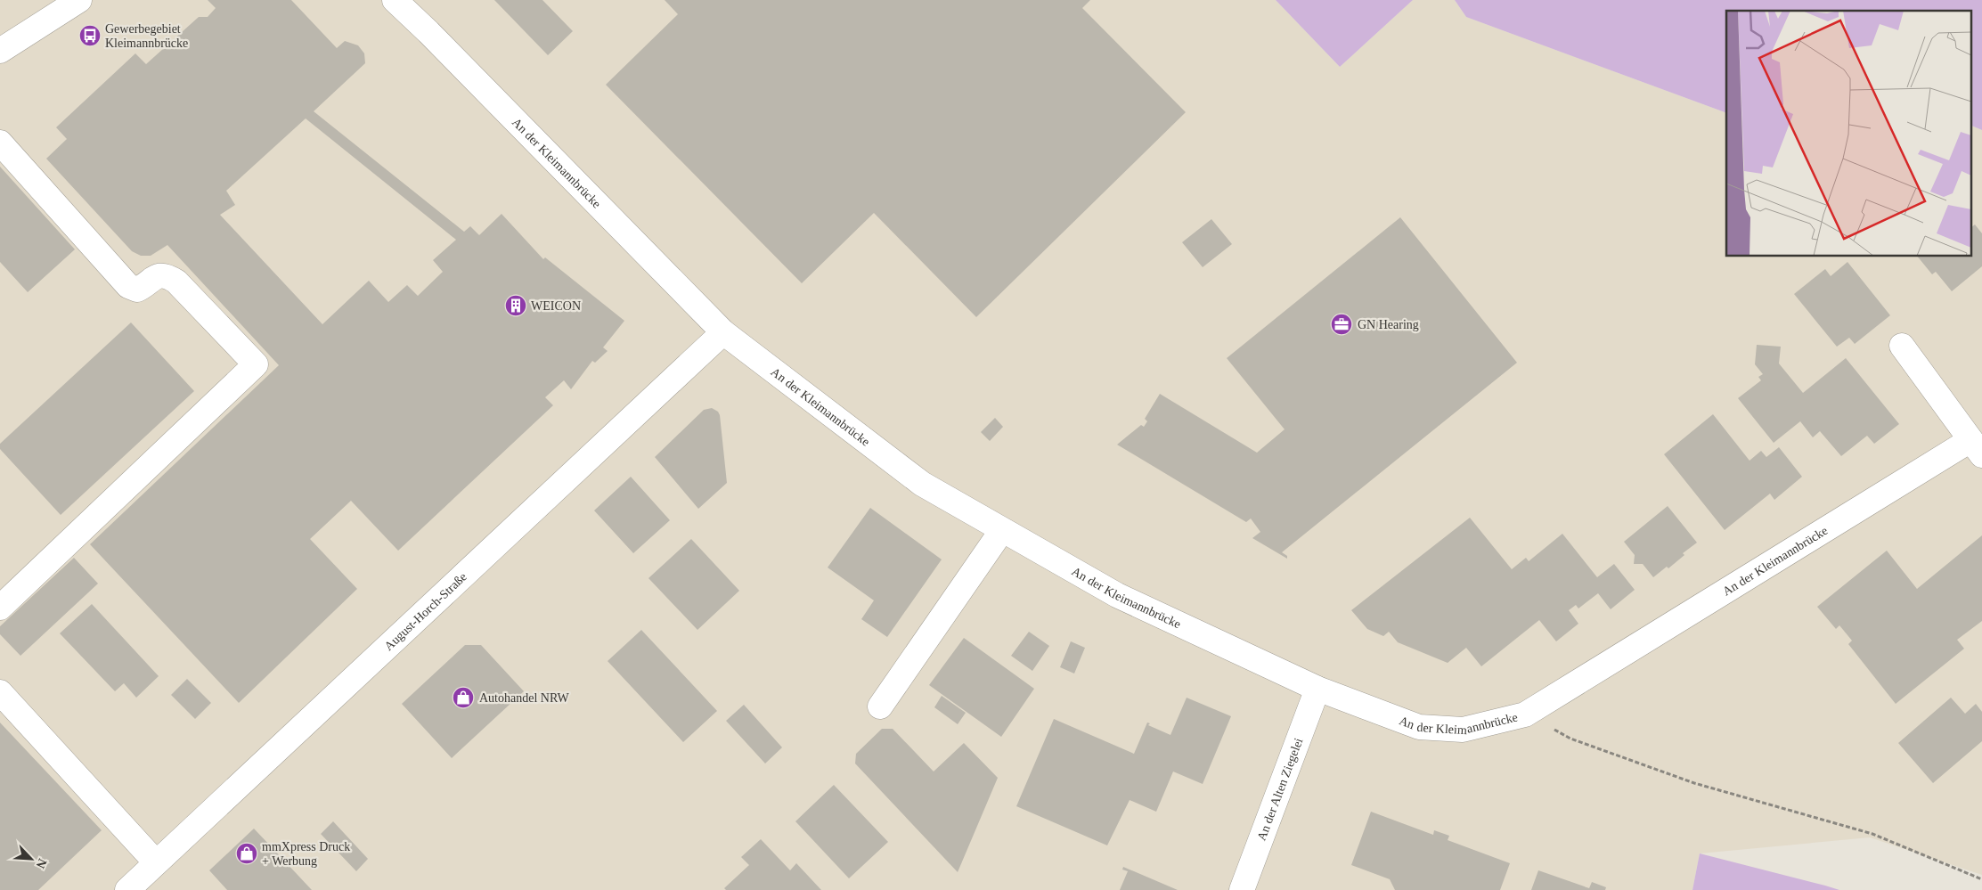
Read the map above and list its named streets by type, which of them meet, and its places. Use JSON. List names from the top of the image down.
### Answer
{
  "streets": {
    "street": ["An der Kleimannbrücke", "August-Horch-Straße", "An der Alten Ziegelei"]
  },
  "crossings": [
    ["An der Kleimannbrücke", "August-Horch-Straße"],
    ["An der Kleimannbrücke", "An der Alten Ziegelei"]
  ],
  "places": {
    "bus stop": ["Gewerbegebiet Kleimannbrücke"],
    "building": ["WEICON"],
    "office": ["GN Hearing"],
    "shop": ["Autohandel NRW", "mmXpress Druck + Werbung"]
  },
  "north": "bottom right"
}
